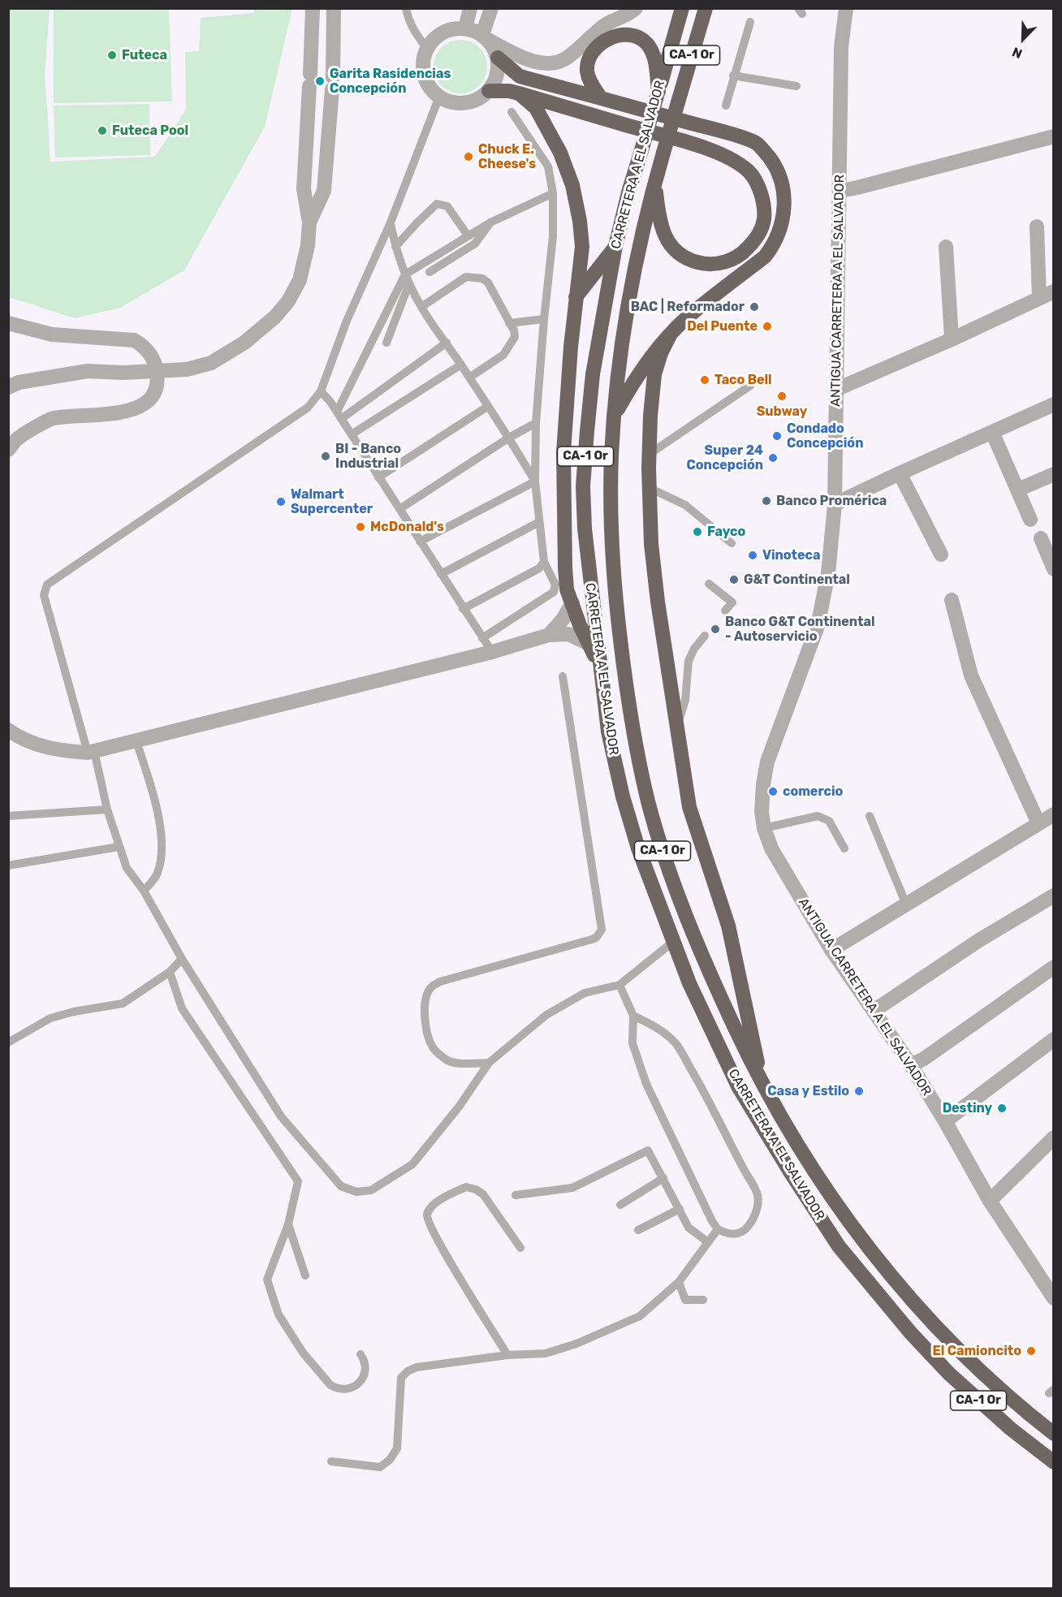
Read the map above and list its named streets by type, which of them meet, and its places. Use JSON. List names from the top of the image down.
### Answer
{
  "streets": {
    "highway": ["CA-1 Or", "CARRETERA A EL SALVADOR"],
    "street": ["ANTIGUA CARRETERA A EL SALVADOR"]
  },
  "places": [
    "Futeca",
    "Garita Rasidencias Concepción",
    "Futeca Pool",
    "Chuck E. Cheese's",
    "BAC | Reformador",
    "Del Puente",
    "Taco Bell",
    "Subway",
    "Condado Concepción",
    "BI - Banco Industrial",
    "Super 24 Concepción",
    "Banco Promérica",
    "Walmart Supercenter",
    "McDonald's",
    "Fayco",
    "Vinoteca",
    "G&T Continental",
    "Banco G&T Continental - Autoservicio",
    "comercio",
    "Casa y Estilo",
    "Destiny",
    "El Camioncito"
  ],
  "north": "bottom left"
}
